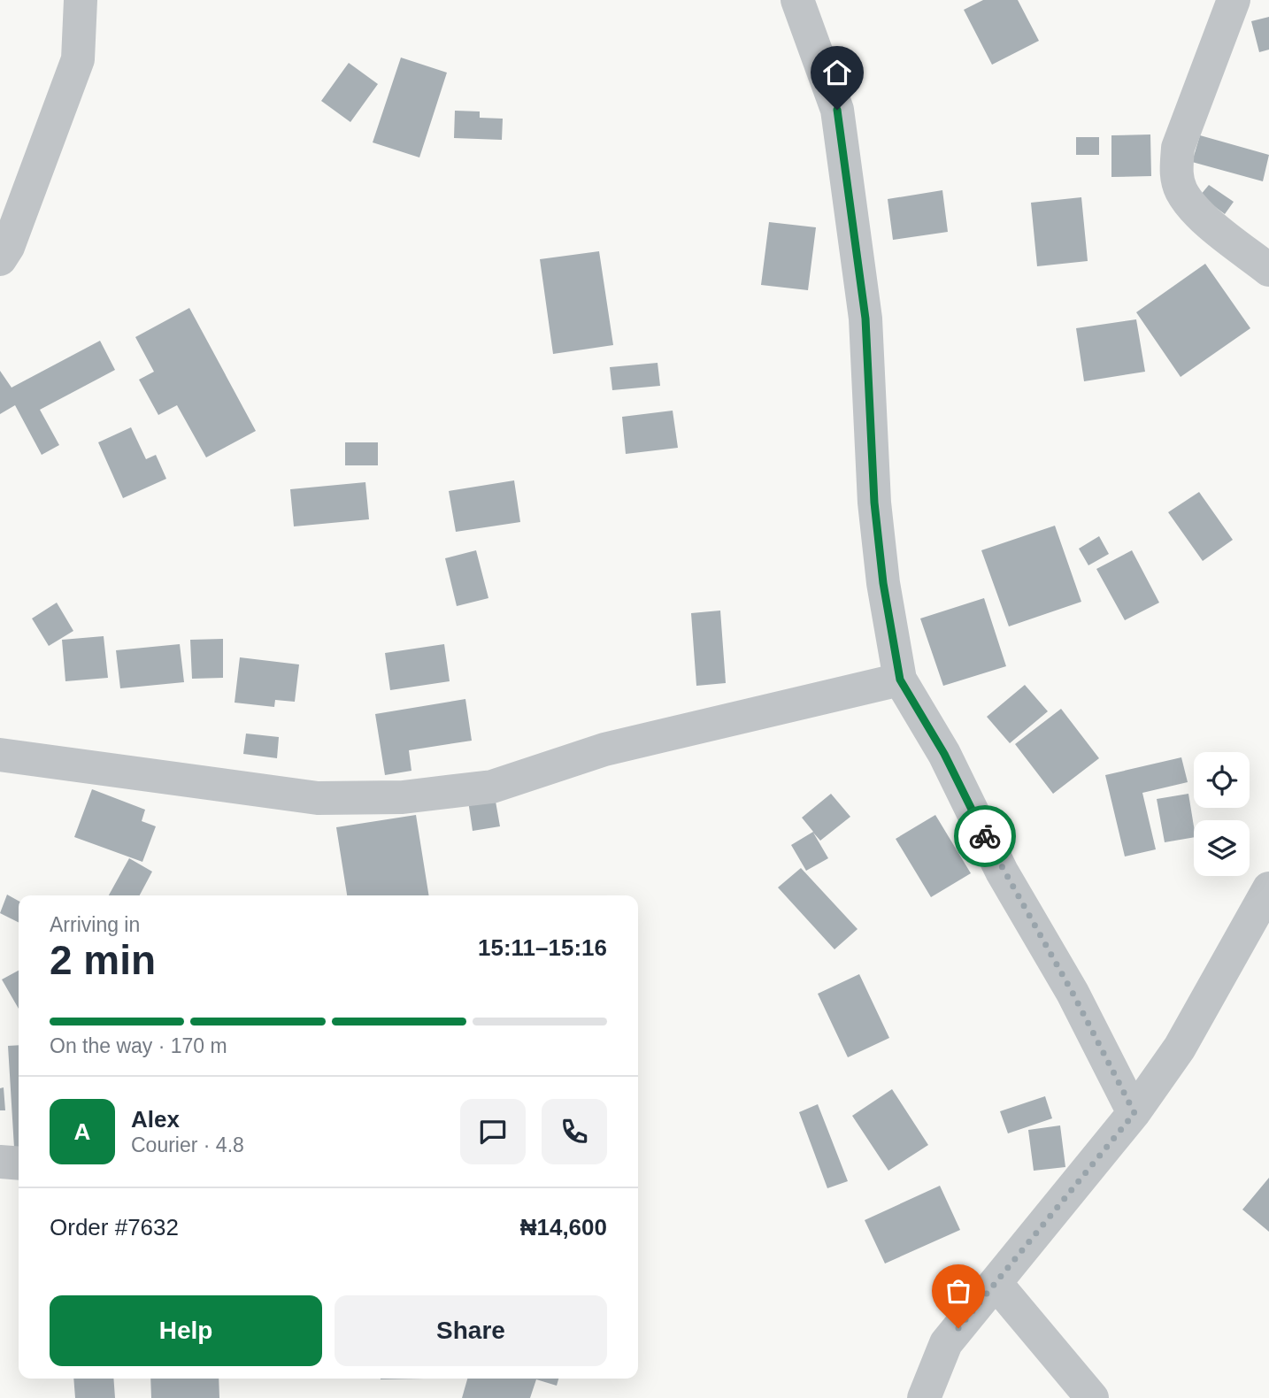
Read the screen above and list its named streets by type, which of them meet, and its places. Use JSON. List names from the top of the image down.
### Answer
{
  "page": {
    "heading": ["2 min", "Arriving in", "15:11–15:16"],
    "panel": [
      "Alex",
      "Courier · 4.8",
      "Order #7632",
      "₦14,600"
    ],
    "bar": "On the way · 170 m",
    "round": "A",
    "buttons": ["Help", "Share"]
  }
}
